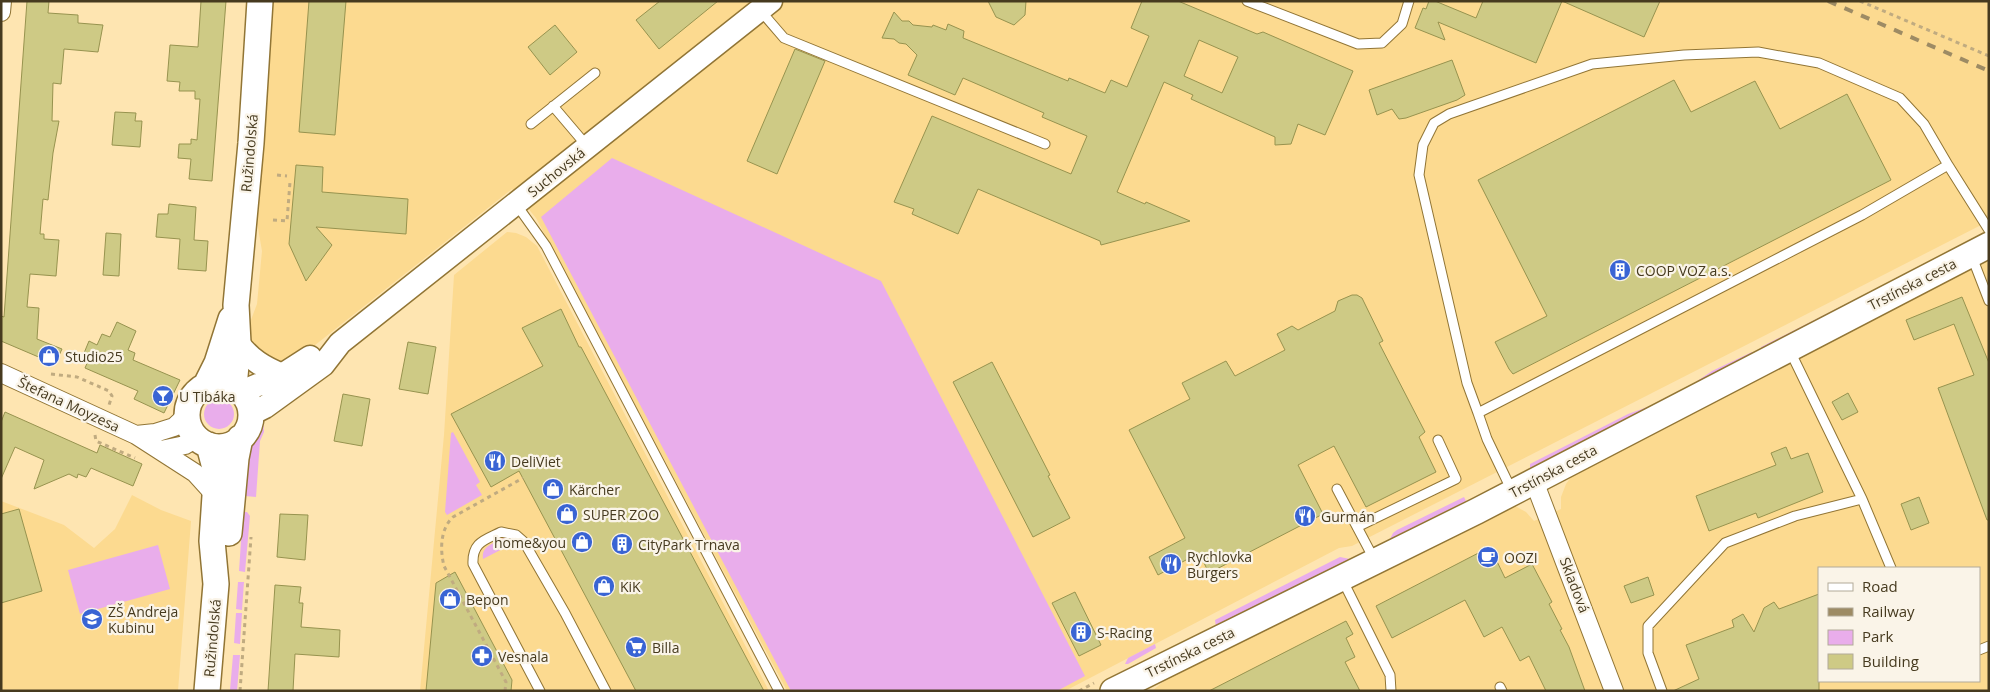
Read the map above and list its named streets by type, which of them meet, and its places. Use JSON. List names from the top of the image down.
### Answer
{
  "streets": {
    "main road": ["Ružindolská", "Trstínska cesta"],
    "street": ["Suchovská", "Štefana Moyzesa", "Skladová"]
  },
  "crossings": [
    ["Ružindolská", "Suchovská"],
    ["Ružindolská", "Štefana Moyzesa"],
    ["Suchovská", "Štefana Moyzesa"],
    ["Trstínska cesta", "Skladová"]
  ],
  "places": {
    "building": ["COOP VOZ a.s.", "CityPark Trnava", "S-Racing"],
    "shop": [
      "Studio25",
      "Kärcher",
      "SUPER ZOO",
      "home&you",
      "KiK",
      "Bepon"
    ],
    "bar": ["U Tibáka"],
    "restaurant": ["DeliViet", "Gurmán", "Rychlovka Burgers"],
    "cafe": ["OOZI"],
    "school or university": ["ZŠ Andreja Kubinu"],
    "supermarket": ["Billa"],
    "pharmacy": ["Vesnala"]
  },
  "legend": [
    "Road",
    "Railway",
    "Park",
    "Building"
  ]
}
